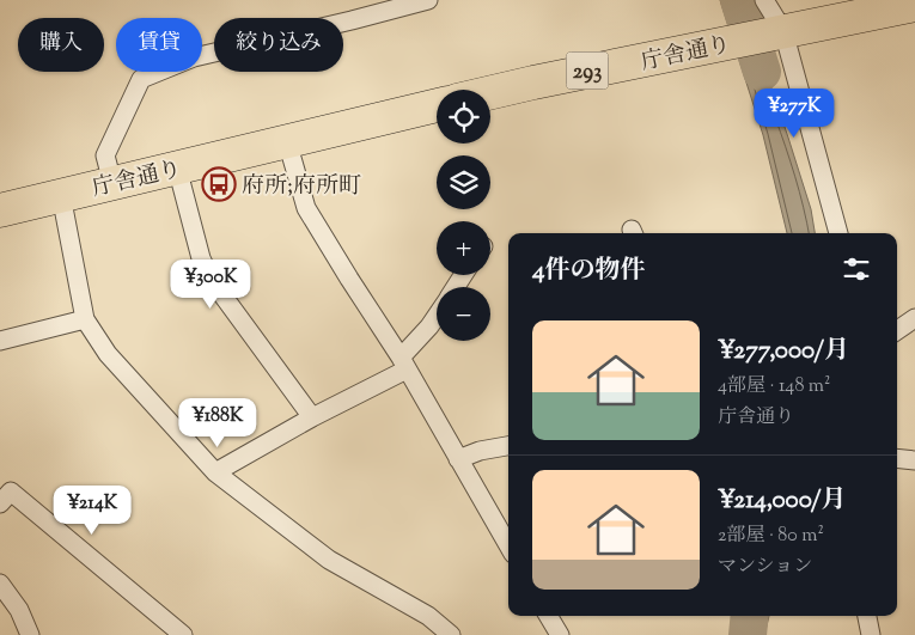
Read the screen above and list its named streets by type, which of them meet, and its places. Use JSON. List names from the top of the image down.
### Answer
{
  "streets": {
    "highway": ["庁舎通り", "293"]
  },
  "places": {
    "bus stop": ["府所;府所町"]
  },
  "page": {
    "chip": ["購入", "賃貸", "絞り込み"],
    "price": [
      "¥277K",
      "¥300K",
      "¥188K",
      "¥214K"
    ],
    "map_buttons": ["+", "−"],
    "heading": "4件の物件",
    "list": [
      {
        "name": "¥277,000/月",
        "note": "4部屋 · 148 m² · 庁舎通り"
      },
      {
        "name": "¥214,000/月",
        "note": "2部屋 · 80 m² · マンション"
      }
    ]
  }
}
